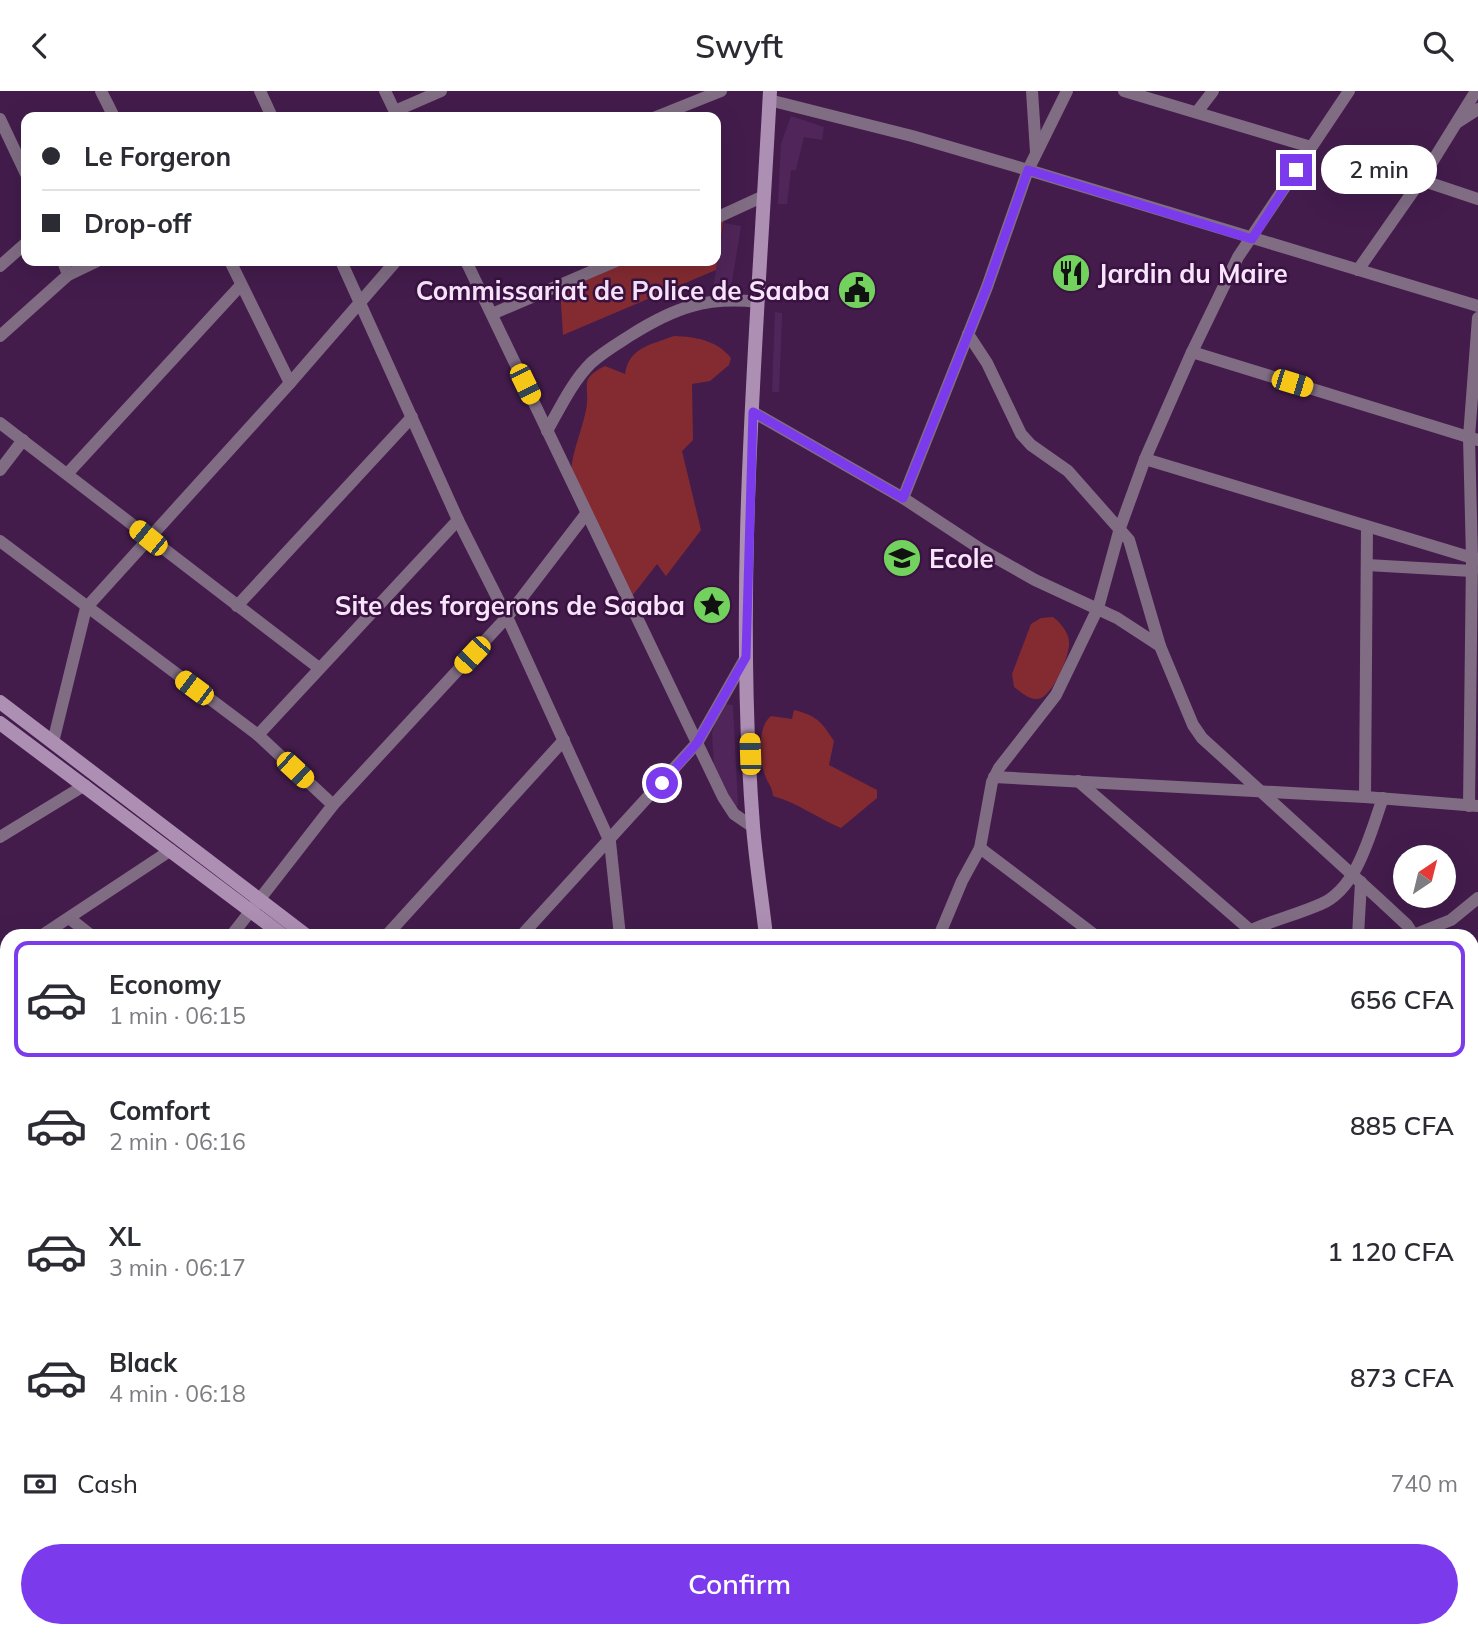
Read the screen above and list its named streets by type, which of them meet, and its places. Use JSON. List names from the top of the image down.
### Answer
{
  "places": {
    "restaurant": ["Jardin du Maire"],
    "public building": ["Commissariat de Police de Saaba"],
    "school or university": ["Ecole"],
    "place": ["Site des forgerons de Saaba"]
  },
  "north": "top right",
  "page": {
    "header": "Swyft",
    "banner": ["Le Forgeron", "Drop-off"],
    "bubble": "2 min",
    "list": [
      {
        "name": "Economy",
        "note": "1 min · 06:15",
        "value": "656 CFA"
      },
      {
        "name": "Comfort",
        "note": "2 min · 06:16",
        "value": "885 CFA"
      },
      {
        "name": "XL",
        "note": "3 min · 06:17",
        "value": "1 120 CFA"
      },
      {
        "name": "Black",
        "note": "4 min · 06:18",
        "value": "873 CFA"
      }
    ],
    "pay": ["Cash", "740 m"],
    "buttons": "Confirm"
  }
}
